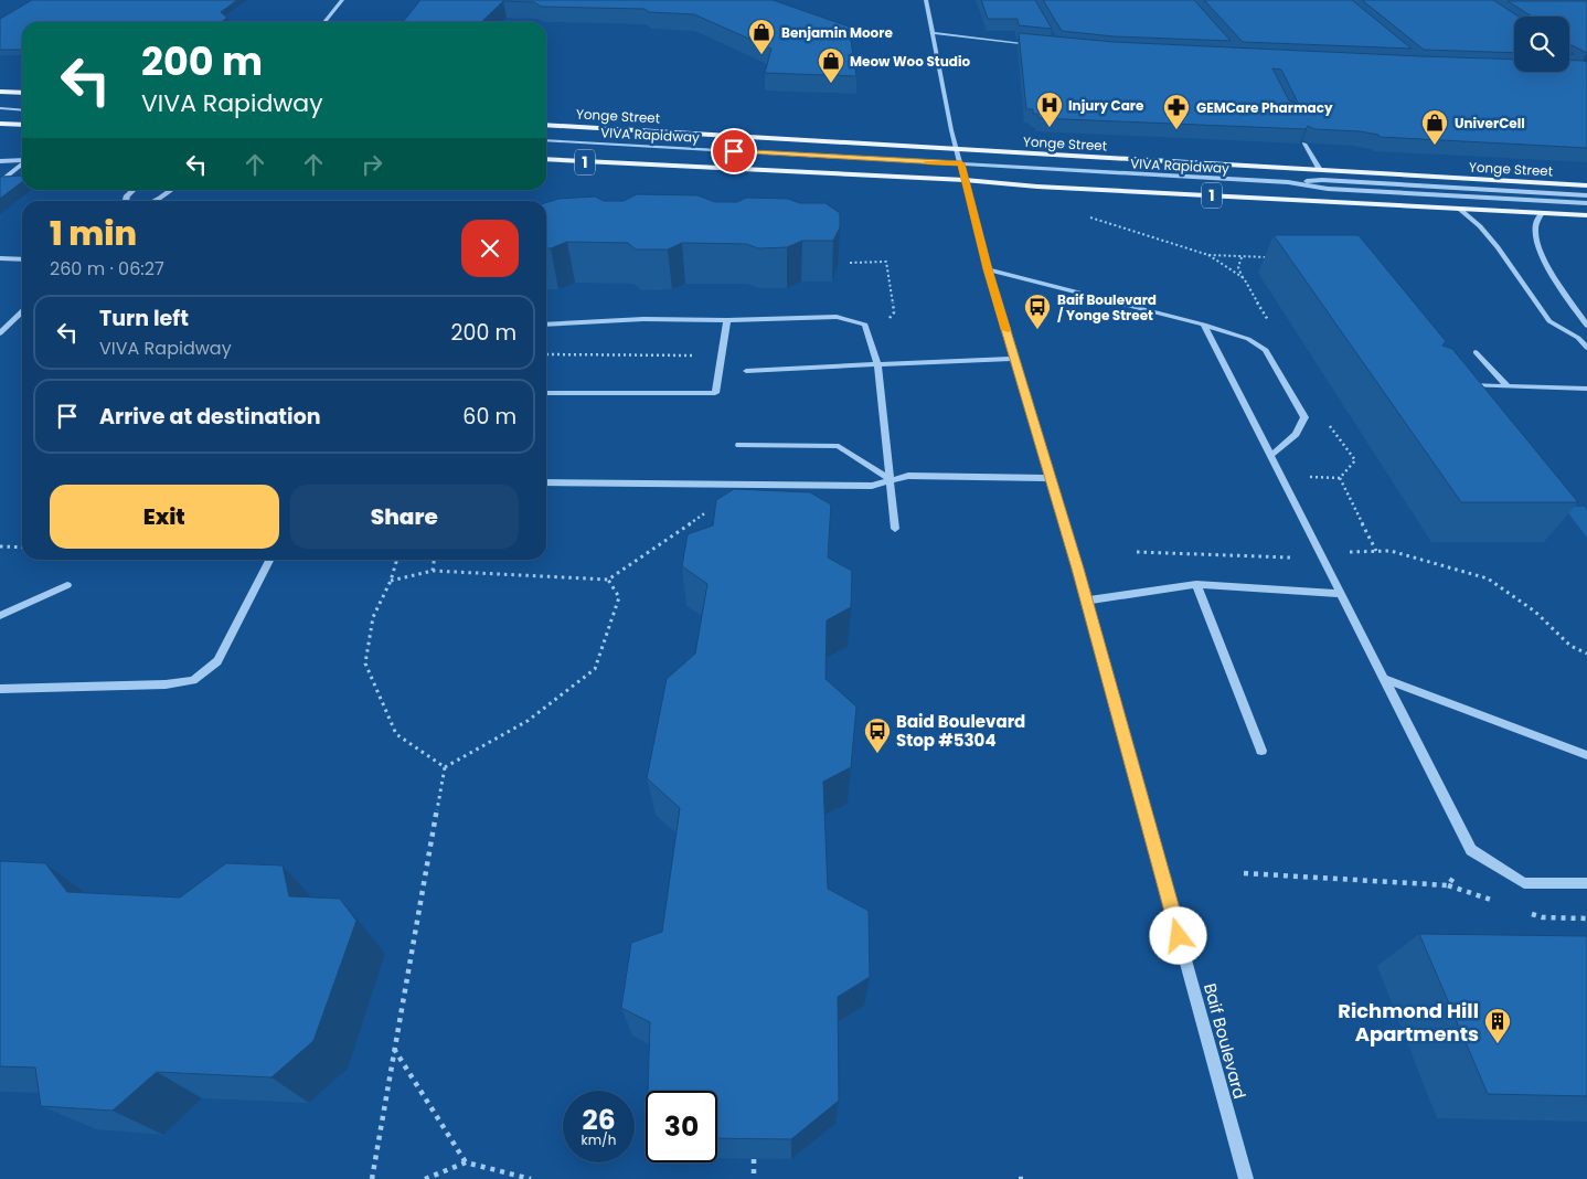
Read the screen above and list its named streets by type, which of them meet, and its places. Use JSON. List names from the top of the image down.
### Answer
{
  "streets": {
    "main road": ["Yonge Street", "1"],
    "street": ["VIVA Rapidway", "Baif Boulevard"]
  },
  "crossings": [
    ["Yonge Street", "Baif Boulevard"],
    ["VIVA Rapidway", "Baif Boulevard"],
    ["1", "Baif Boulevard"]
  ],
  "places": {
    "shop": ["Benjamin Moore", "Meow Woo Studio", "UniverCell"],
    "hospital": ["Injury Care"],
    "pharmacy": ["GEMCare Pharmacy"],
    "bus stop": ["Baif Boulevard / Yonge Street", "Baid Boulevard Stop #5304"],
    "building": ["Richmond Hill Apartments"]
  },
  "page": {
    "turn": ["200 m", "VIVA Rapidway"],
    "heading": ["1 min", "260 m · 06:27"],
    "list": [
      {
        "name": "Turn left",
        "note": "VIVA Rapidway",
        "value": "200 m"
      },
      {
        "name": "Arrive at destination",
        "value": "60 m"
      }
    ],
    "buttons": ["Exit", "Share"],
    "speed": "26 km/h",
    "limit": "30"
  }
}
